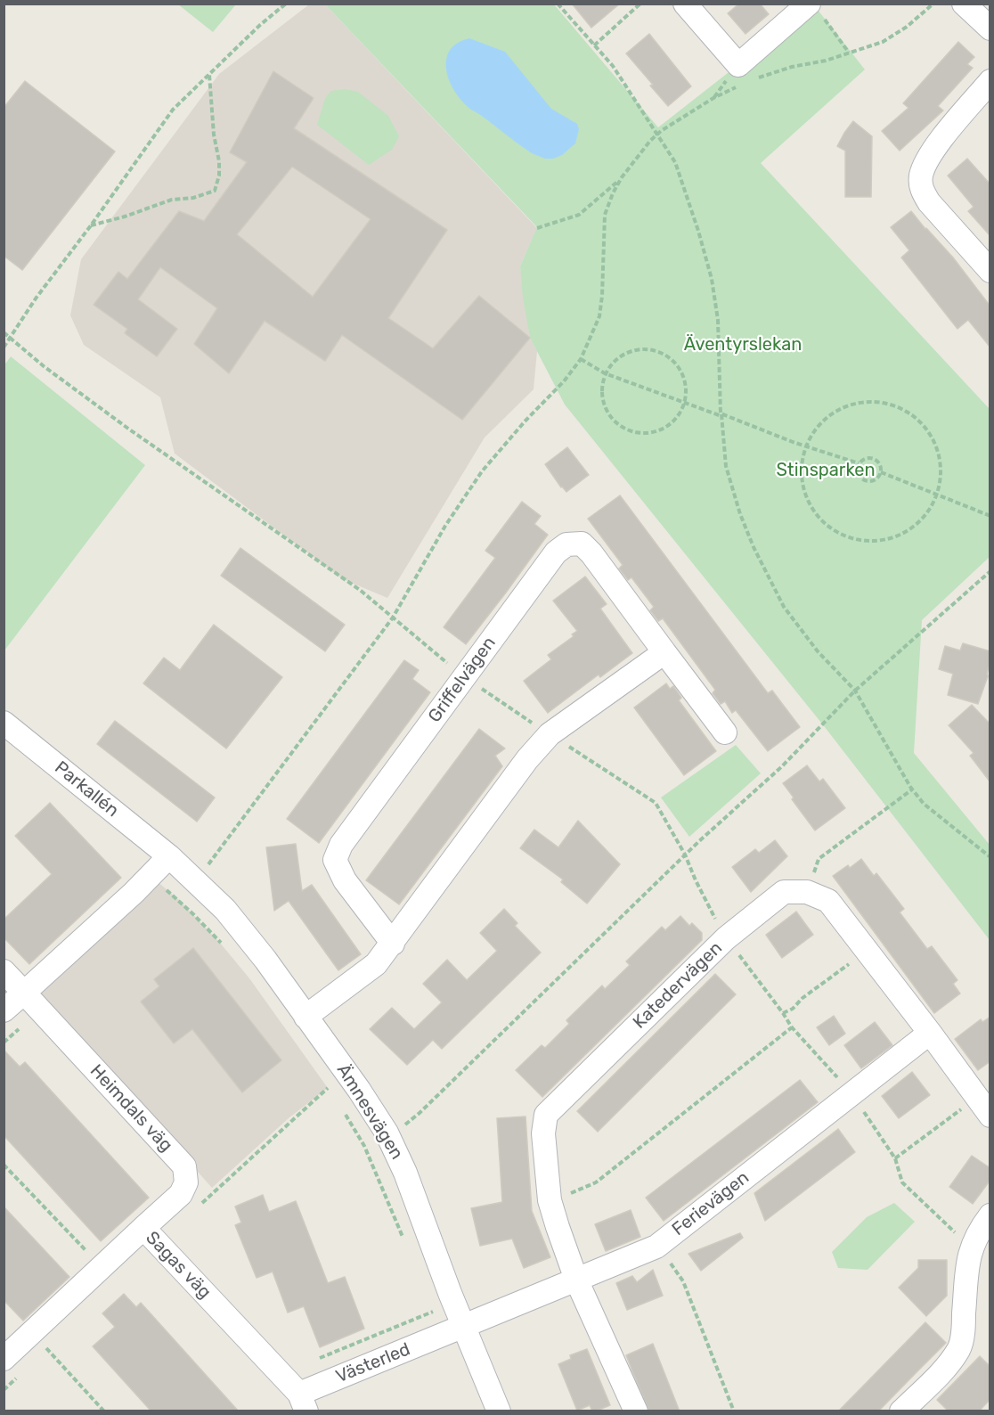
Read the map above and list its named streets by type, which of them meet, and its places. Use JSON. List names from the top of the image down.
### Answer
{
  "streets": {
    "street": [
      "Griffelvägen",
      "Parkallén",
      "Katedervägen",
      "Heimdals väg",
      "Ämnesvägen",
      "Ferievägen",
      "Sagas väg",
      "Västerled"
    ]
  },
  "crossings": [
    ["Parkallén", "Ämnesvägen"],
    ["Katedervägen", "Ferievägen"],
    ["Heimdals väg", "Sagas väg"],
    ["Ämnesvägen", "Ferievägen"],
    ["Ämnesvägen", "Västerled"],
    ["Ferievägen", "Västerled"],
    ["Sagas väg", "Västerled"]
  ],
  "parks": ["Äventyrslekan", "Stinsparken"]
}
